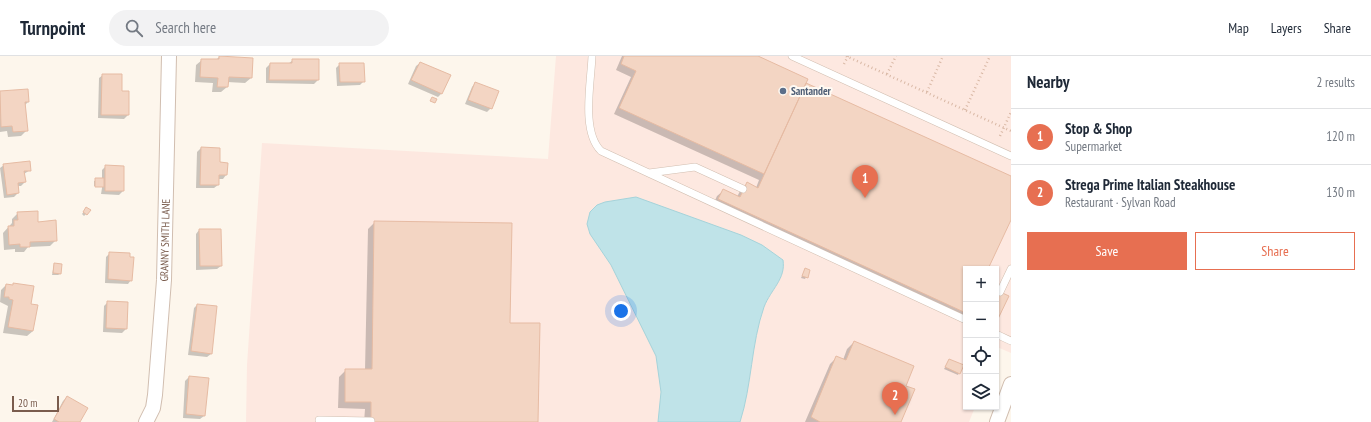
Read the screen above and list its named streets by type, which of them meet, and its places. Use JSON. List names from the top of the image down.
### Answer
{
  "streets": {
    "street": ["GRANNY SMITH LANE"]
  },
  "places": ["Santander"],
  "scale_bar": "20 m",
  "page": {
    "header": "Turnpoint",
    "search": "Search here",
    "nav": ["Map", "Layers", "Share"],
    "heading": ["Nearby", "2 results"],
    "list": [
      {
        "mark": "1",
        "name": "Stop & Shop",
        "note": "Supermarket",
        "value": "120 m"
      },
      {
        "mark": "2",
        "name": "Strega Prime Italian Steakhouse",
        "note": "Restaurant · Sylvan Road",
        "value": "130 m"
      }
    ],
    "pins": ["1", "2"],
    "buttons": ["Save", "Share"],
    "map_buttons": ["+", "−"],
    "scale": "20 m"
  }
}
